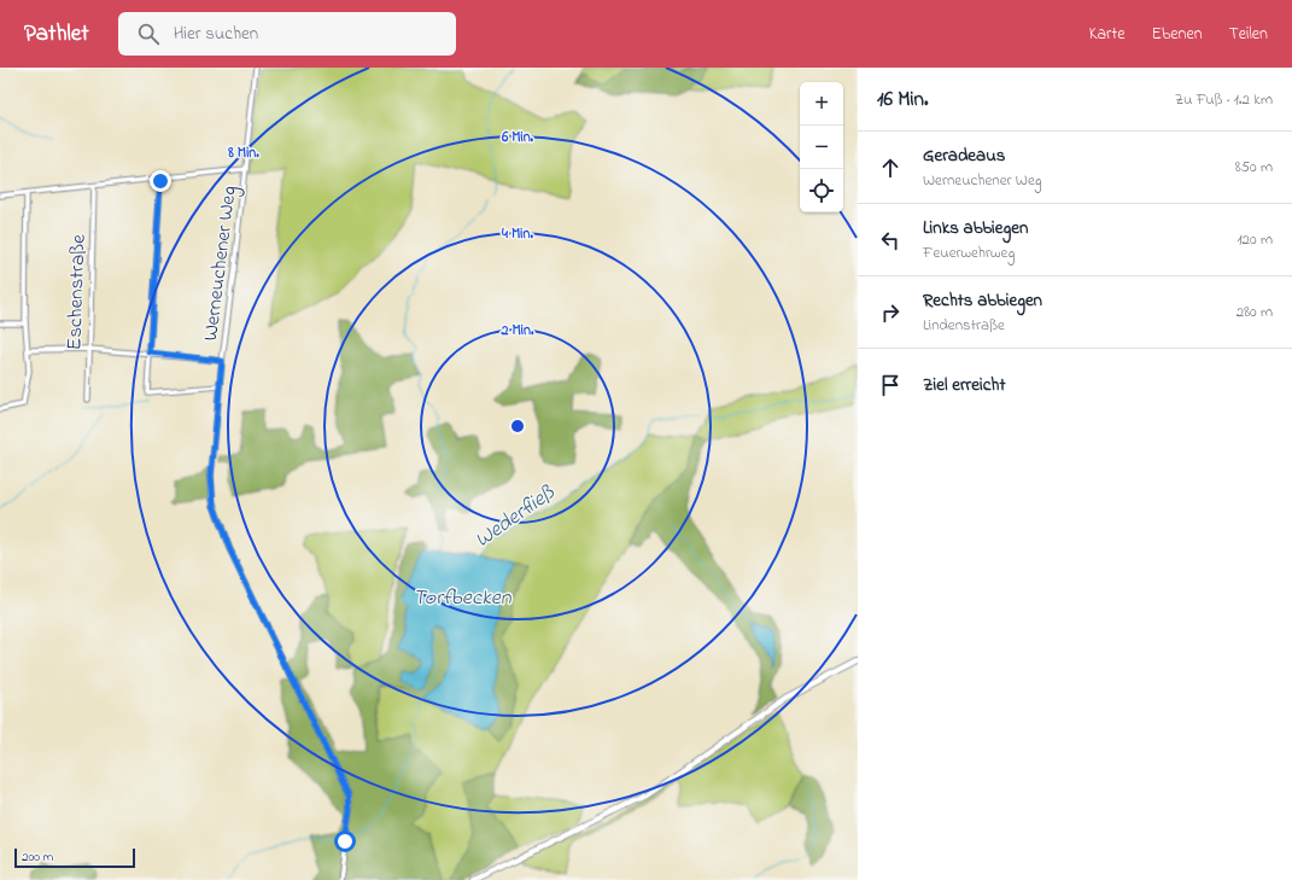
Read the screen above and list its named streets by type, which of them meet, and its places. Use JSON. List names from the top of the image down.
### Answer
{
  "streets": {
    "street": ["Werneuchener Weg", "Eschenstraße"]
  },
  "water": ["Wederfließ", "Torfbecken"],
  "scale_bar": "200 m",
  "page": {
    "header": "Pathlet",
    "search": "Hier suchen",
    "nav": ["Karte", "Ebenen", "Teilen"],
    "heading": ["16 Min.", "Zu Fuß · 1.2 km"],
    "map_buttons": ["+", "−"],
    "list": [
      ["Geradeaus", "Werneuchener Weg", "850 m"],
      ["Links abbiegen", "Feuerwehrweg", "120 m"],
      ["Rechts abbiegen", "Lindenstraße", "280 m"],
      "Ziel erreicht"
    ],
    "scale": "200 m"
  },
  "rings": [
    "6 Min.",
    "8 Min.",
    "4 Min.",
    "2 Min."
  ]
}
